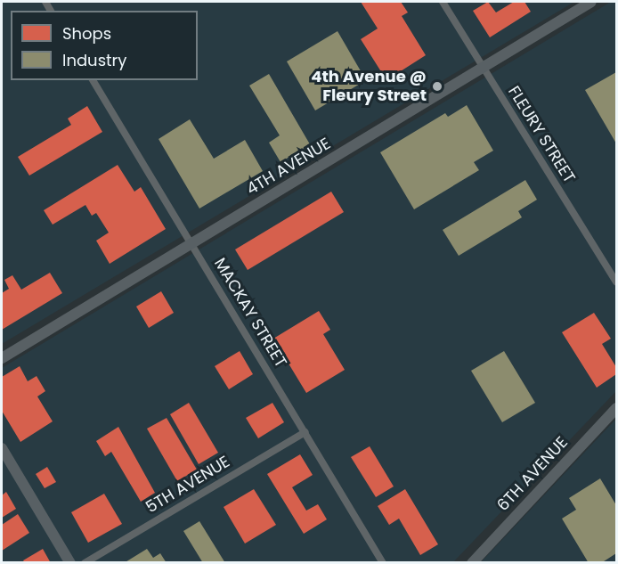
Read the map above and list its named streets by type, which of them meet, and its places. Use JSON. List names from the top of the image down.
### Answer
{
  "streets": {
    "street": [
      "FLEURY STREET",
      "4TH AVENUE",
      "MACKAY STREET",
      "6TH AVENUE",
      "5TH AVENUE"
    ]
  },
  "crossings": [
    ["FLEURY STREET", "4TH AVENUE"],
    ["4TH AVENUE", "MACKAY STREET"],
    ["MACKAY STREET", "5TH AVENUE"]
  ],
  "places": ["4th Avenue @ Fleury Street"],
  "legend": ["Shops", "Industry"]
}
